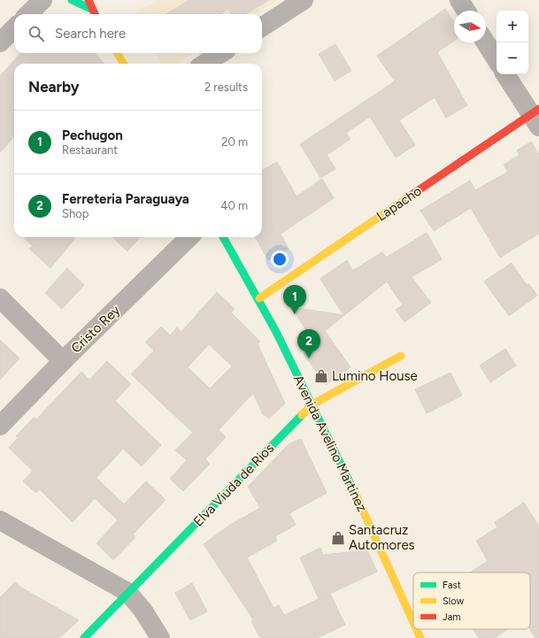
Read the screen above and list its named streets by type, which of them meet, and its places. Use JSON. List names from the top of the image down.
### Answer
{
  "streets": {
    "street": [
      "Lapacho",
      "Cristo Rey",
      "Avenida Avelino Martinez",
      "Elva Viuda de Rios"
    ]
  },
  "crossings": [
    ["Lapacho", "Avenida Avelino Martinez"],
    ["Avenida Avelino Martinez", "Elva Viuda de Rios"]
  ],
  "places": {
    "shop": ["Lumino House", "Santacruz Automores"]
  },
  "legend": ["Fast", "Slow", "Jam"],
  "north": "right",
  "page": {
    "map_buttons": ["+", "−"],
    "search": "Search here",
    "heading": ["Nearby", "2 results"],
    "list": [
      {
        "mark": "1",
        "name": "Pechugon",
        "note": "Restaurant",
        "value": "20 m"
      },
      {
        "mark": "2",
        "name": "Ferreteria Paraguaya",
        "note": "Shop",
        "value": "40 m"
      }
    ],
    "pins": ["1", "2"]
  }
}
